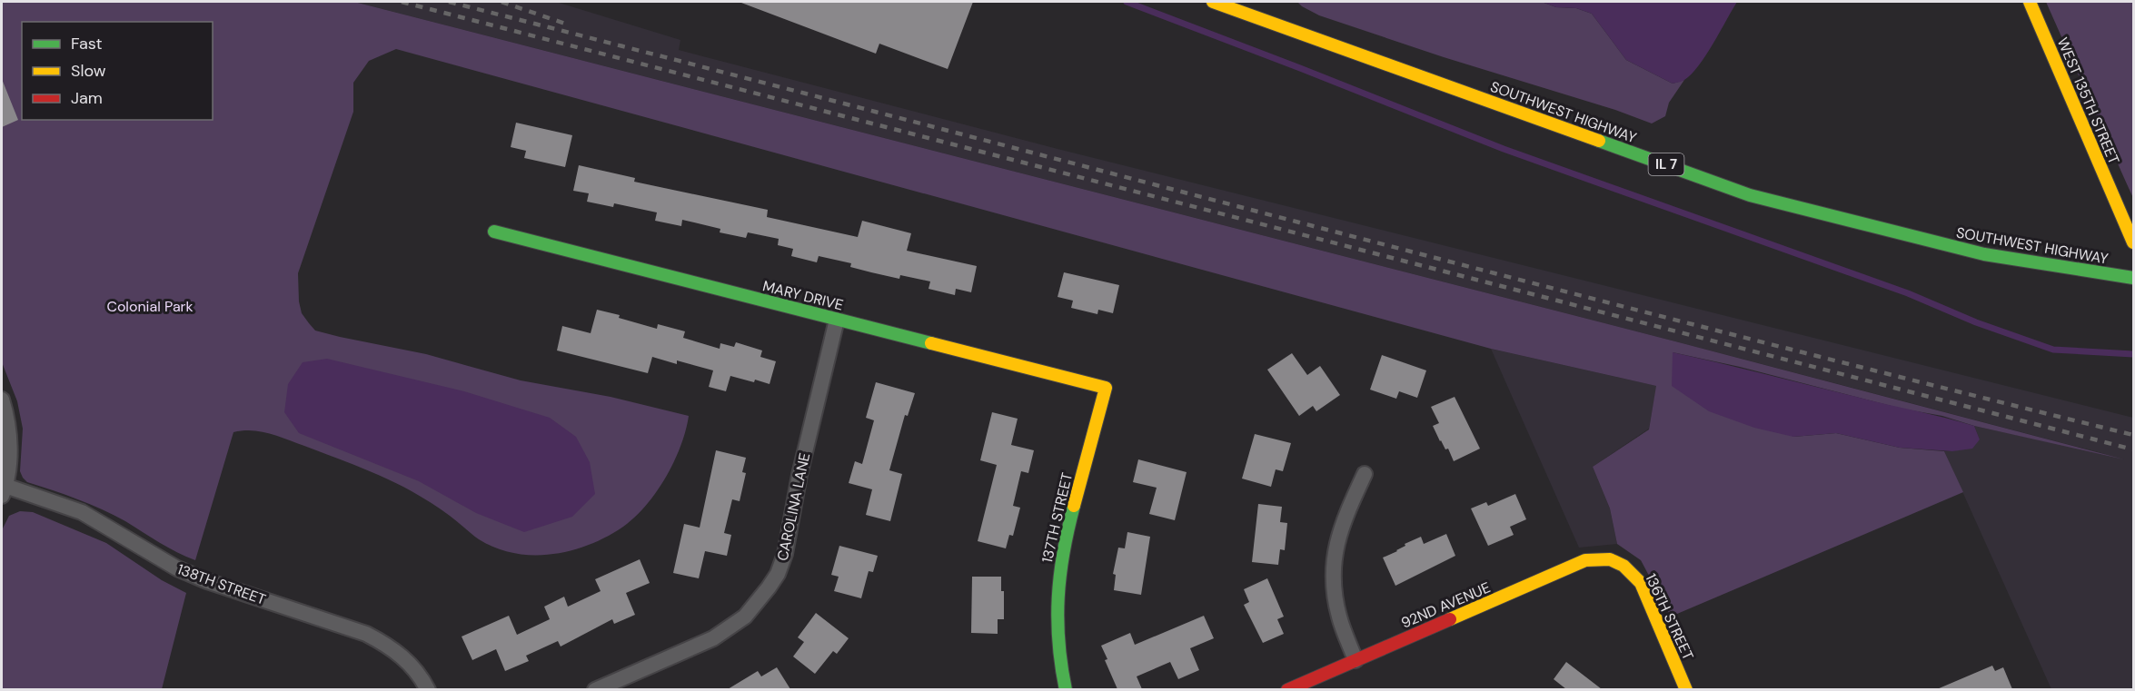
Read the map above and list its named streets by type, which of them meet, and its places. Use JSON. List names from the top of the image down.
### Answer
{
  "streets": {
    "street": [
      "WEST 135TH STREET",
      "SOUTHWEST HIGHWAY",
      "IL 7",
      "MARY DRIVE",
      "CAROLINA LANE",
      "137TH STREET",
      "138TH STREET",
      "92ND AVENUE",
      "136TH STREET"
    ]
  },
  "crossings": [
    ["MARY DRIVE", "CAROLINA LANE"],
    ["MARY DRIVE", "137TH STREET"],
    ["92ND AVENUE", "136TH STREET"]
  ],
  "parks": ["Colonial Park"],
  "legend": ["Fast", "Slow", "Jam"]
}
